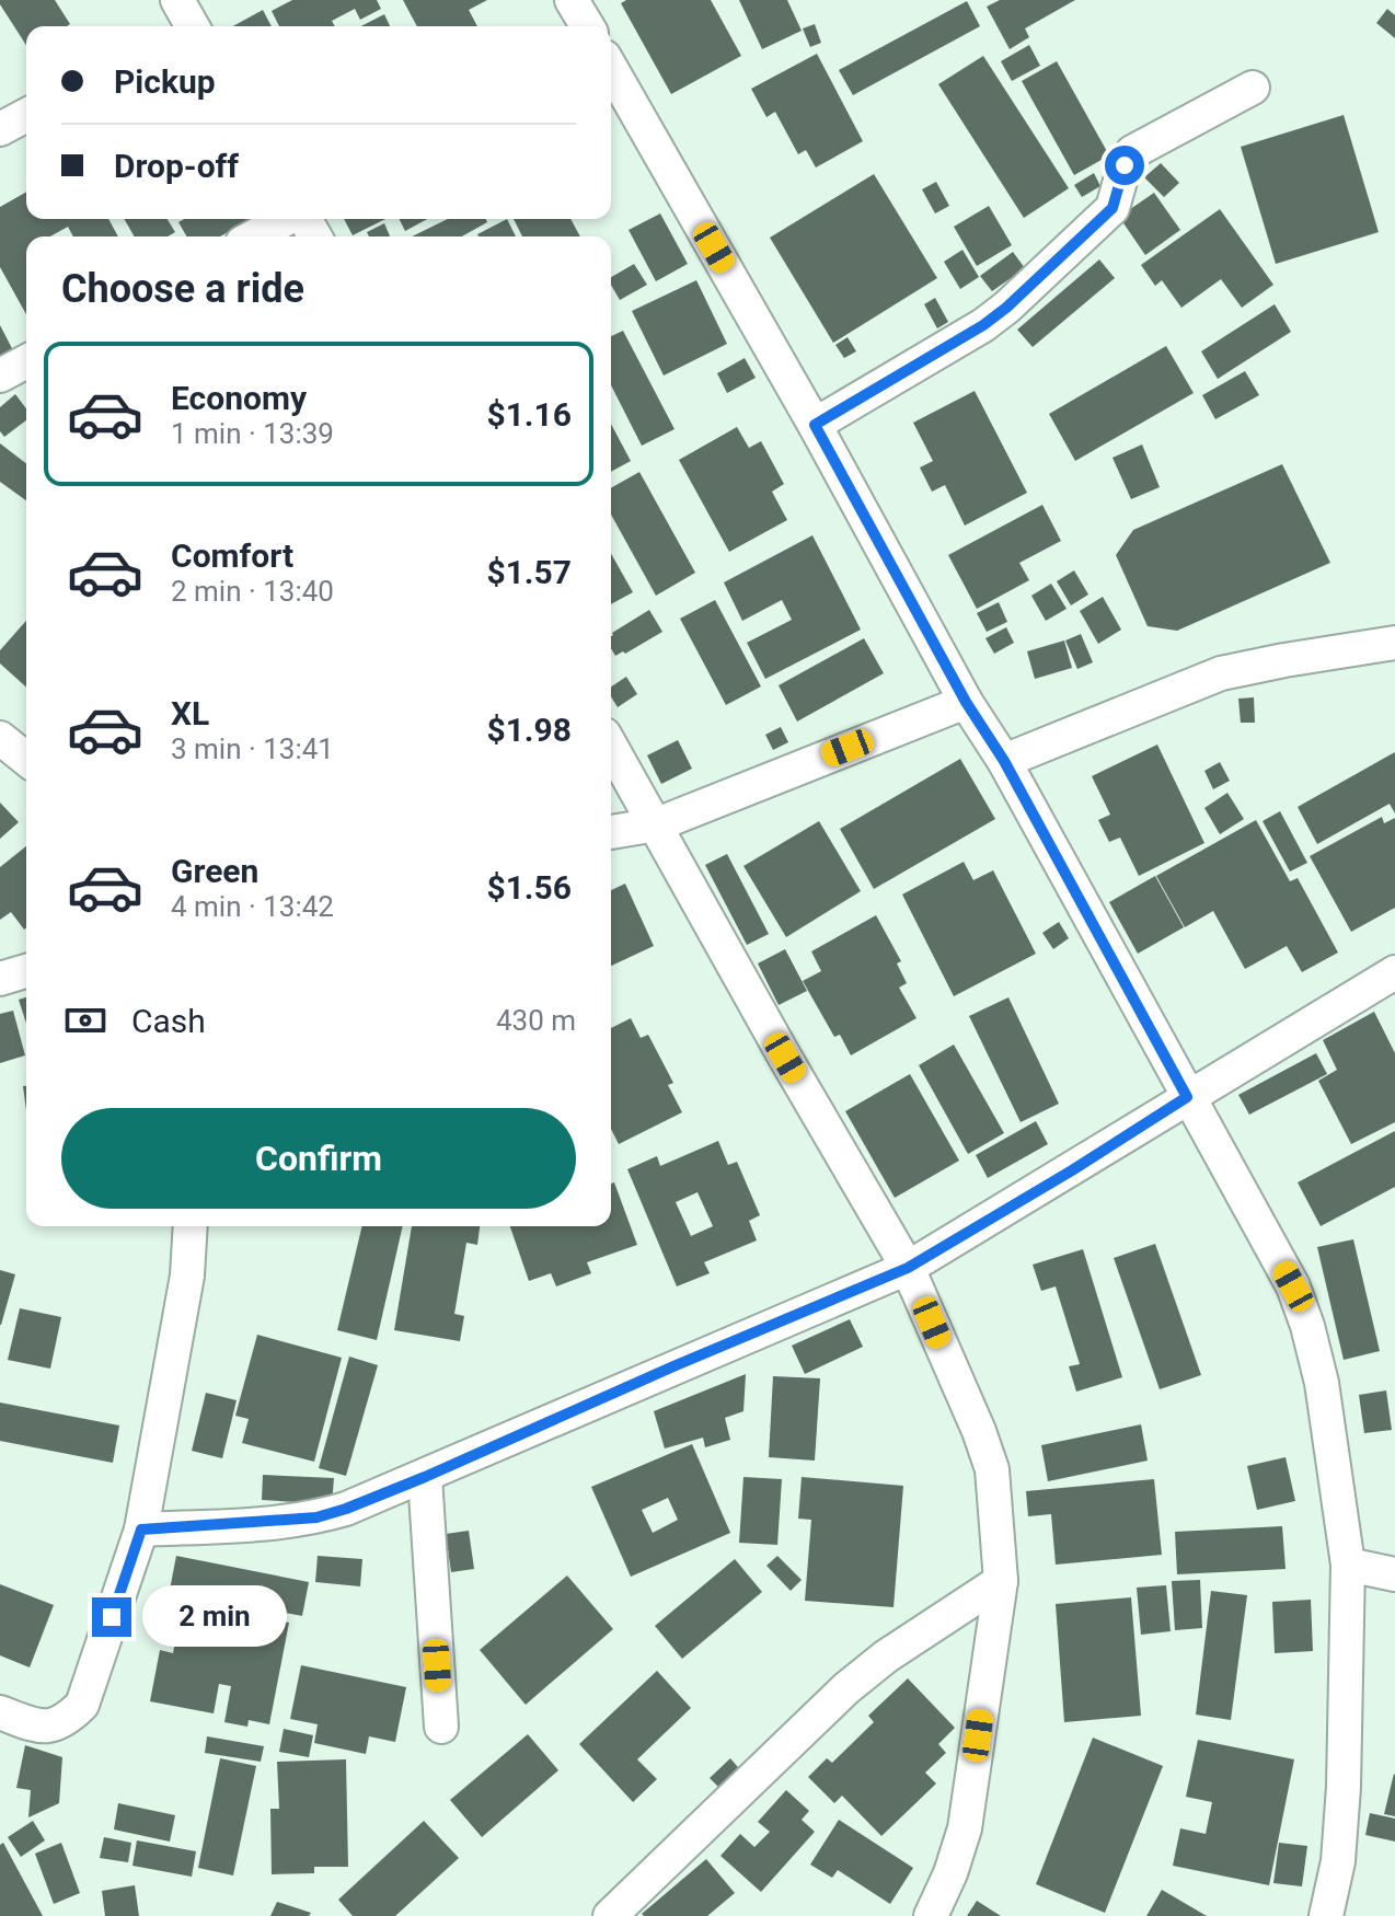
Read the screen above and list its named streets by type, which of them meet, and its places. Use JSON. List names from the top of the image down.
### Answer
{
  "page": {
    "banner": ["Pickup", "Drop-off"],
    "heading": "Choose a ride",
    "list": [
      {
        "name": "Economy",
        "note": "1 min · 13:39",
        "value": "$1.16"
      },
      {
        "name": "Comfort",
        "note": "2 min · 13:40",
        "value": "$1.57"
      },
      {
        "name": "XL",
        "note": "3 min · 13:41",
        "value": "$1.98"
      },
      {
        "name": "Green",
        "note": "4 min · 13:42",
        "value": "$1.56"
      }
    ],
    "pay": ["Cash", "430 m"],
    "buttons": "Confirm",
    "bubble": "2 min"
  }
}
